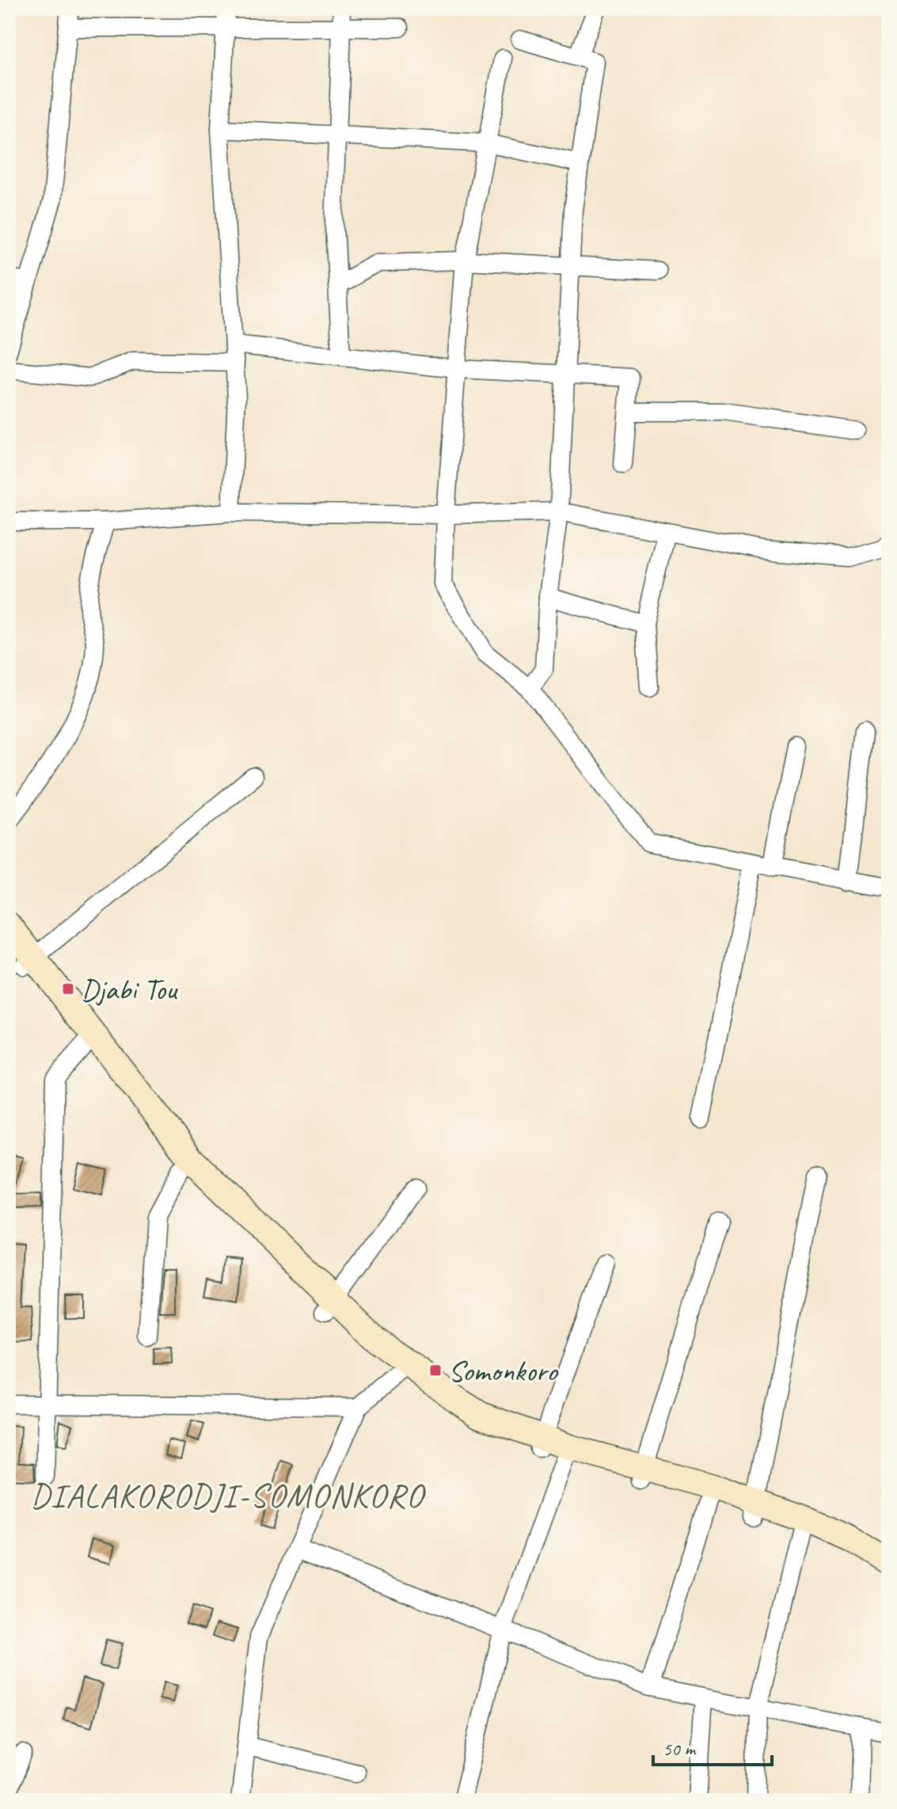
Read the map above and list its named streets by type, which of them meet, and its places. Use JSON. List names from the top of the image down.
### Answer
{
  "districts": ["DIALAKORODJI-SOMONKORO"],
  "places": {
    "transit": ["Djabi Tou", "Somonkoro"]
  },
  "scale_bar": "50 m"
}
